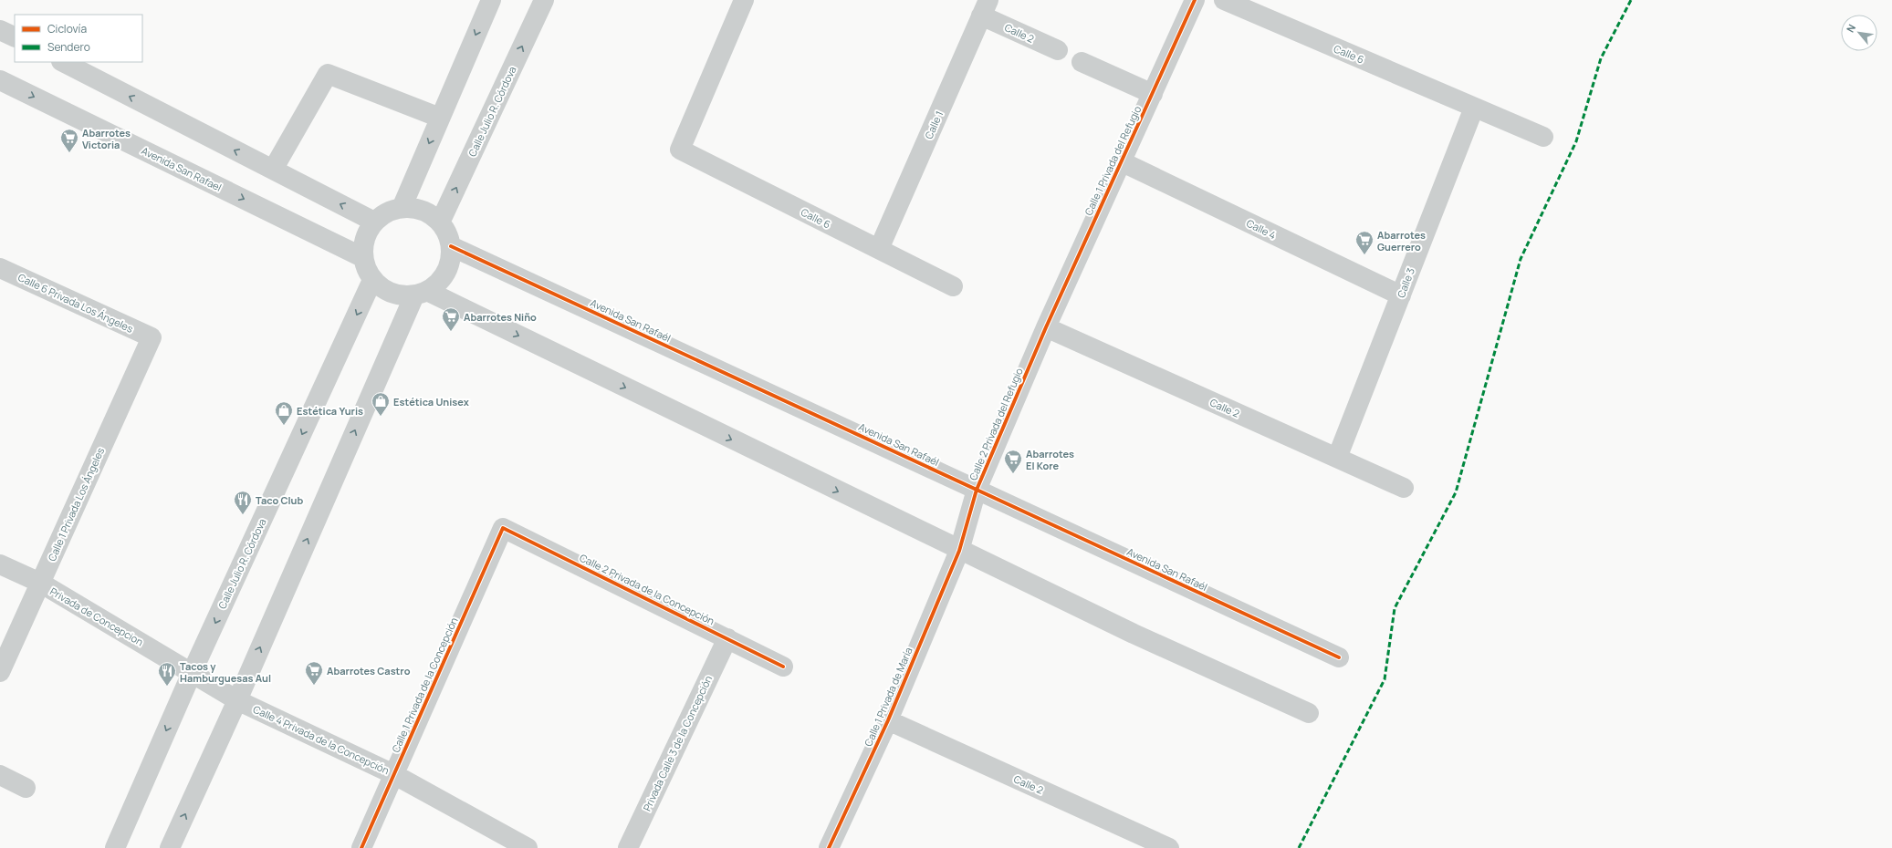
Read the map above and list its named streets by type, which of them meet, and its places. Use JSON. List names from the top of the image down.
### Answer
{
  "streets": {
    "street": [
      "Calle 2",
      "Calle 6",
      "Calle Julio R. Córdova",
      "Calle 1",
      "Calle 1 Privada del Refugio",
      "Avenida San Rafael",
      "Calle 4",
      "Calle 3",
      "Calle 6 Privada Los Ángeles",
      "Avenida San Rafaél",
      "Calle 2 Privada del Refugio",
      "Calle 1 Privada Los Ángeles",
      "Calle 2 Privada de la Concepción",
      "Privada de Concepcion",
      "Calle 1 Privada de la Concepción",
      "Calle 1 Privada de María",
      "Calle 4 Privada de la Concepción",
      "Privada Calle 3 de la Concepción"
    ]
  },
  "crossings": [
    ["Calle 2", "Calle 1"],
    ["Calle 2", "Calle 1 Privada del Refugio"],
    ["Calle 2", "Calle 3"],
    ["Calle 2", "Calle 2 Privada del Refugio"],
    ["Calle 2", "Calle 1 Privada de María"],
    ["Calle 6", "Calle 1"],
    ["Calle 6", "Calle 3"],
    ["Calle Julio R. Córdova", "Avenida San Rafael"],
    ["Calle Julio R. Córdova", "Avenida San Rafaél"],
    ["Calle Julio R. Córdova", "Privada de Concepcion"],
    ["Calle Julio R. Córdova", "Calle 4 Privada de la Concepción"],
    ["Calle 1 Privada del Refugio", "Calle 4"],
    ["Calle 1 Privada del Refugio", "Calle 2 Privada del Refugio"],
    ["Avenida San Rafael", "Avenida San Rafaél"],
    ["Calle 4", "Calle 3"],
    ["Calle 6 Privada Los Ángeles", "Calle 1 Privada Los Ángeles"],
    ["Avenida San Rafaél", "Calle 2 Privada del Refugio"],
    ["Calle 2 Privada del Refugio", "Calle 1 Privada de María"],
    ["Calle 1 Privada Los Ángeles", "Privada de Concepcion"],
    ["Calle 2 Privada de la Concepción", "Calle 1 Privada de la Concepción"],
    ["Calle 2 Privada de la Concepción", "Privada Calle 3 de la Concepción"],
    ["Privada de Concepcion", "Calle 4 Privada de la Concepción"],
    ["Calle 1 Privada de la Concepción", "Calle 4 Privada de la Concepción"]
  ],
  "places": {
    "supermarket": [
      "Abarrotes Victoria",
      "Abarrotes Guerrero",
      "Abarrotes Niño",
      "Abarrotes El Kore",
      "Abarrotes Castro"
    ],
    "shop": ["Estética Unisex", "Estética Yuris"],
    "restaurant": ["Taco Club", "Tacos y Hamburguesas Aul"]
  },
  "legend": ["Ciclovía", "Sendero"],
  "north": "top left"
}
